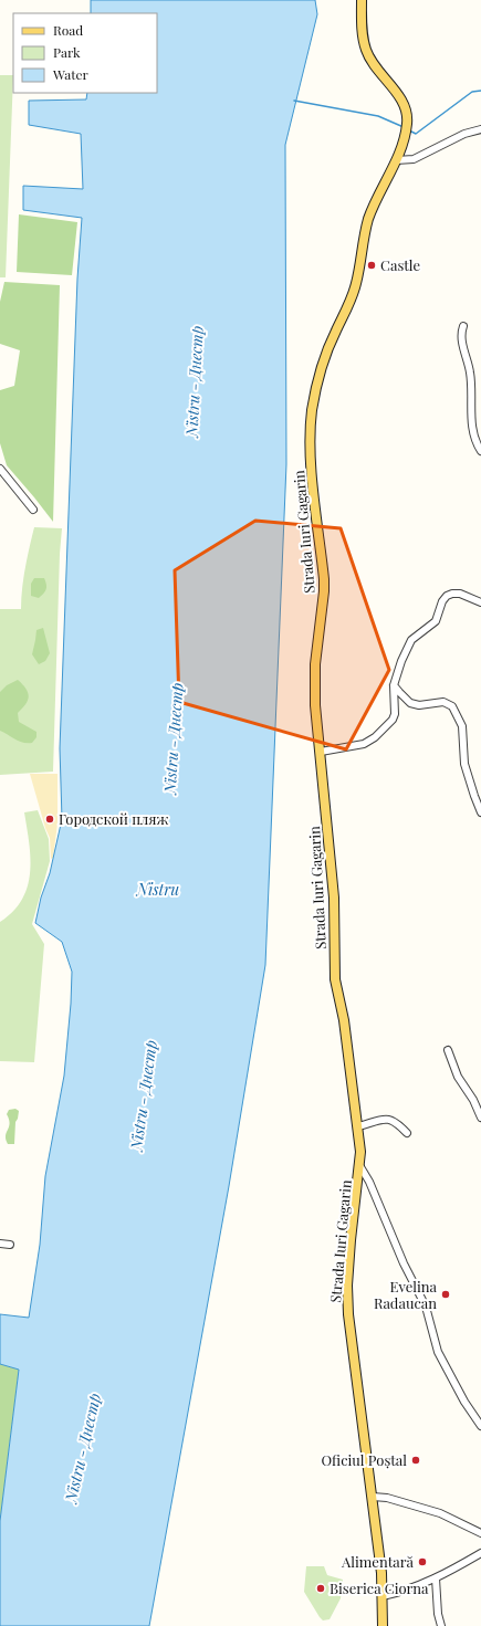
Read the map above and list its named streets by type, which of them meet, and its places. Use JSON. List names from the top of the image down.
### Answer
{
  "streets": {
    "main road": ["Strada Iuri Gagarin"]
  },
  "water": ["Nistru - Днестр", "Nistru"],
  "places": [
    "Castle",
    "Городской пляж",
    "Evelina Radaucan",
    "Oficiul Poștal",
    "Alimentară",
    "Biserica Ciorna"
  ],
  "legend": ["Road", "Park", "Water"]
}
